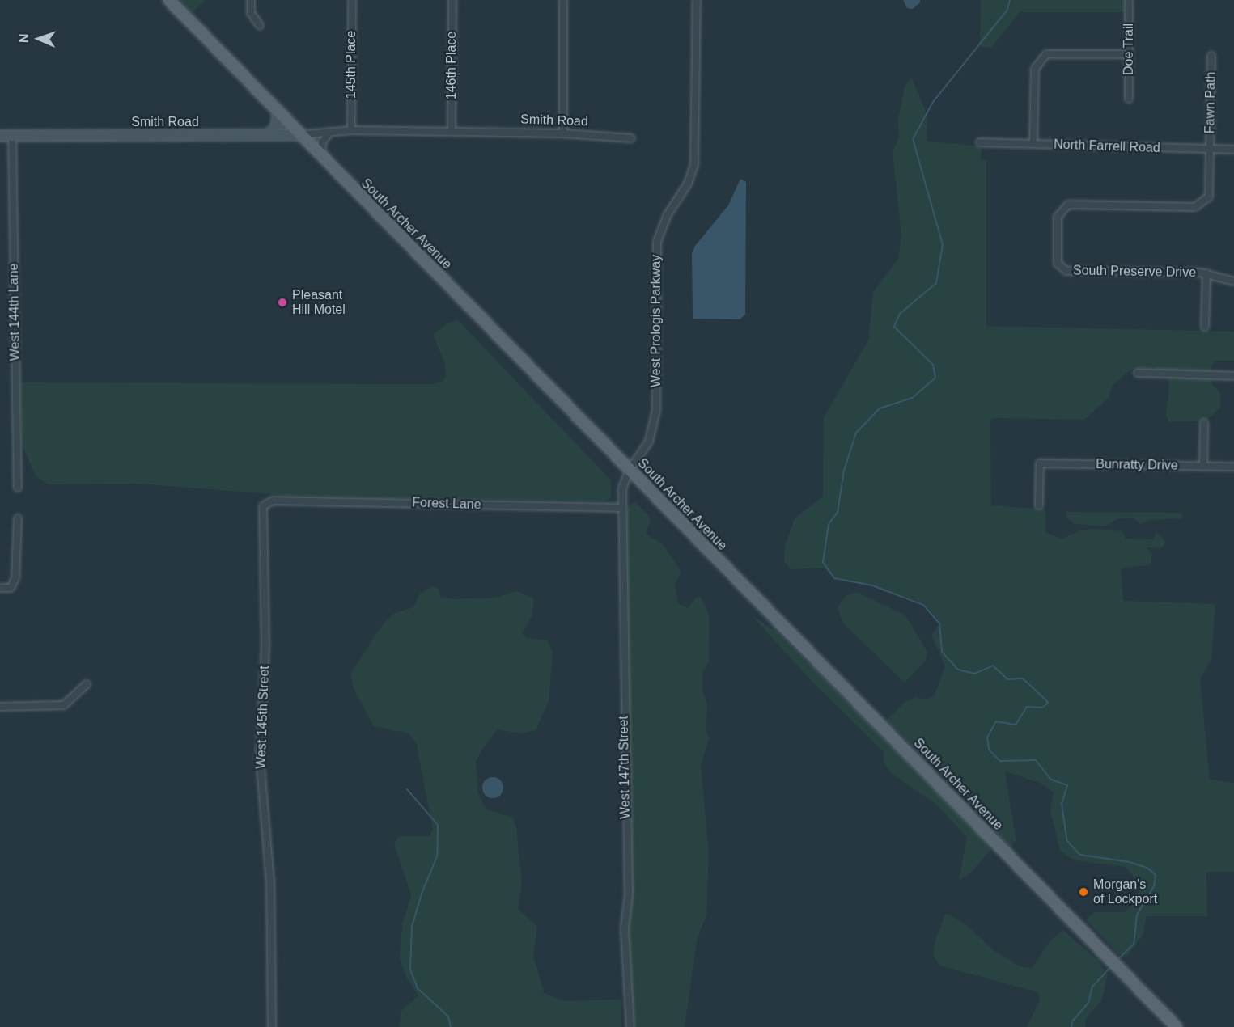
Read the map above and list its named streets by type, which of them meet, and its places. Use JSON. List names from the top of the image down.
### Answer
{
  "streets": {
    "main road": ["South Archer Avenue"],
    "street": [
      "Doe Trail",
      "145th Place",
      "146th Place",
      "Fawn Path",
      "Smith Road",
      "North Farrell Road",
      "South Preserve Drive",
      "West 144th Lane",
      "West Prologis Parkway",
      "Bunratty Drive",
      "Forest Lane",
      "West 145th Street",
      "West 147th Street"
    ]
  },
  "crossings": [
    ["145th Place", "Smith Road"],
    ["146th Place", "Smith Road"],
    ["Fawn Path", "North Farrell Road"],
    ["Fawn Path", "South Preserve Drive"],
    ["Smith Road", "South Archer Avenue"],
    ["Smith Road", "West 144th Lane"],
    ["North Farrell Road", "South Preserve Drive"],
    ["South Archer Avenue", "West Prologis Parkway"],
    ["West Prologis Parkway", "Forest Lane"],
    ["West Prologis Parkway", "West 147th Street"],
    ["Forest Lane", "West 145th Street"],
    ["Forest Lane", "West 147th Street"]
  ],
  "places": ["Pleasant Hill Motel", "Morgan's of Lockport"],
  "north": "left"
}
